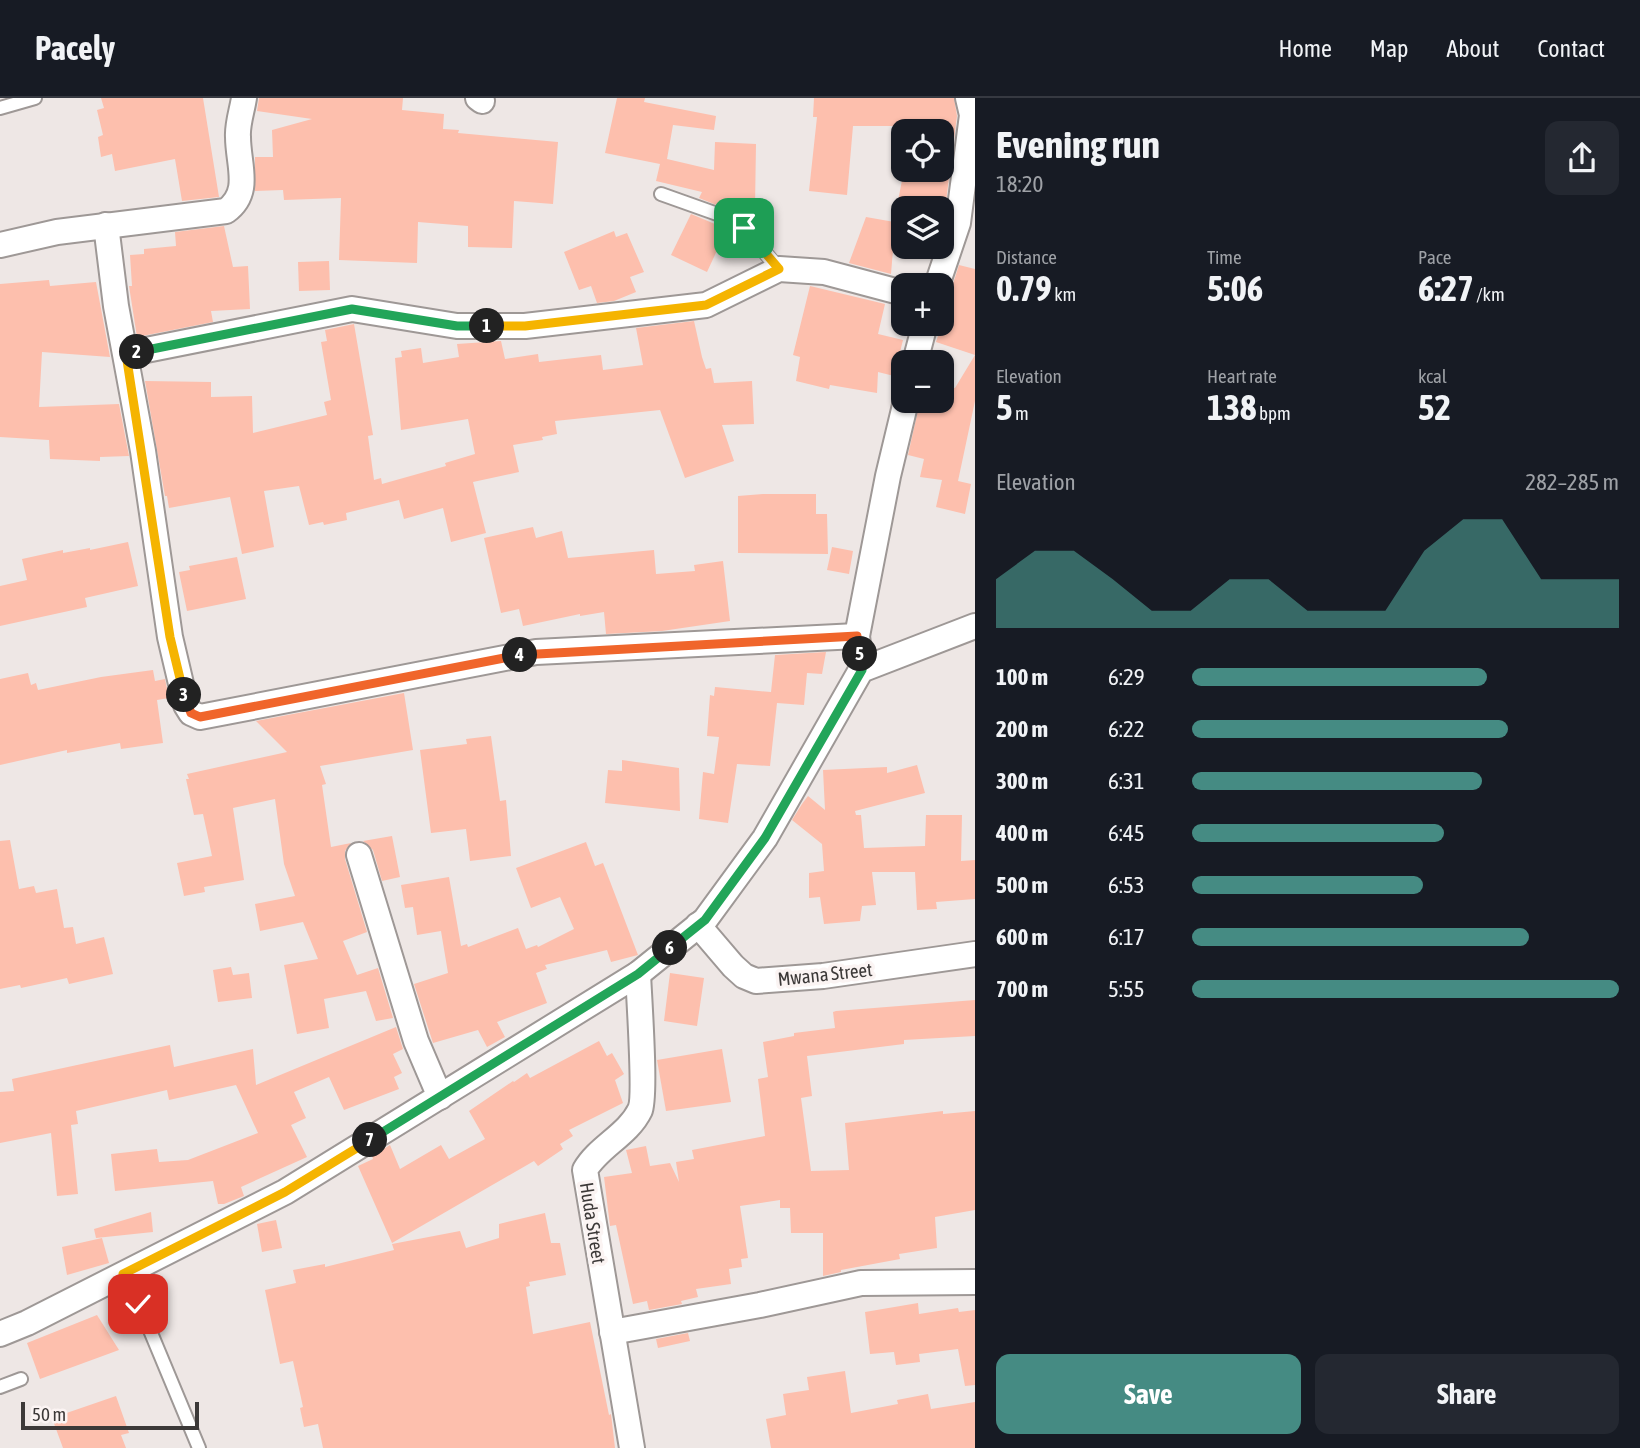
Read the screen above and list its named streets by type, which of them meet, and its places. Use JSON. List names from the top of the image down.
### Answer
{
  "streets": {
    "street": ["Mwana Street", "Huda Street"]
  },
  "scale_bar": "50 m",
  "page": {
    "header": "Pacely",
    "nav": [
      "Home",
      "Map",
      "About",
      "Contact"
    ],
    "heading": ["Evening run", "18:20"],
    "map_buttons": ["+", "−"],
    "stats": [
      ["Distance", "0.79 km"],
      ["Time", "5:06"],
      ["Pace", "6:27 /km"],
      ["Elevation", "5 m"],
      ["Heart rate", "138 bpm"],
      ["kcal", "52"]
    ],
    "pins": [
      "1",
      "2",
      "5",
      "4",
      "3",
      "6",
      "7"
    ],
    "chart": ["Elevation", "282–285 m"],
    "list": [
      {
        "name": "100 m",
        "note": "6:29"
      },
      {
        "name": "200 m",
        "note": "6:22"
      },
      {
        "name": "300 m",
        "note": "6:31"
      },
      {
        "name": "400 m",
        "note": "6:45"
      },
      {
        "name": "500 m",
        "note": "6:53"
      },
      {
        "name": "600 m",
        "note": "6:17"
      },
      {
        "name": "700 m",
        "note": "5:55"
      }
    ],
    "buttons": ["Save", "Share"],
    "scale": "50 m"
  }
}
